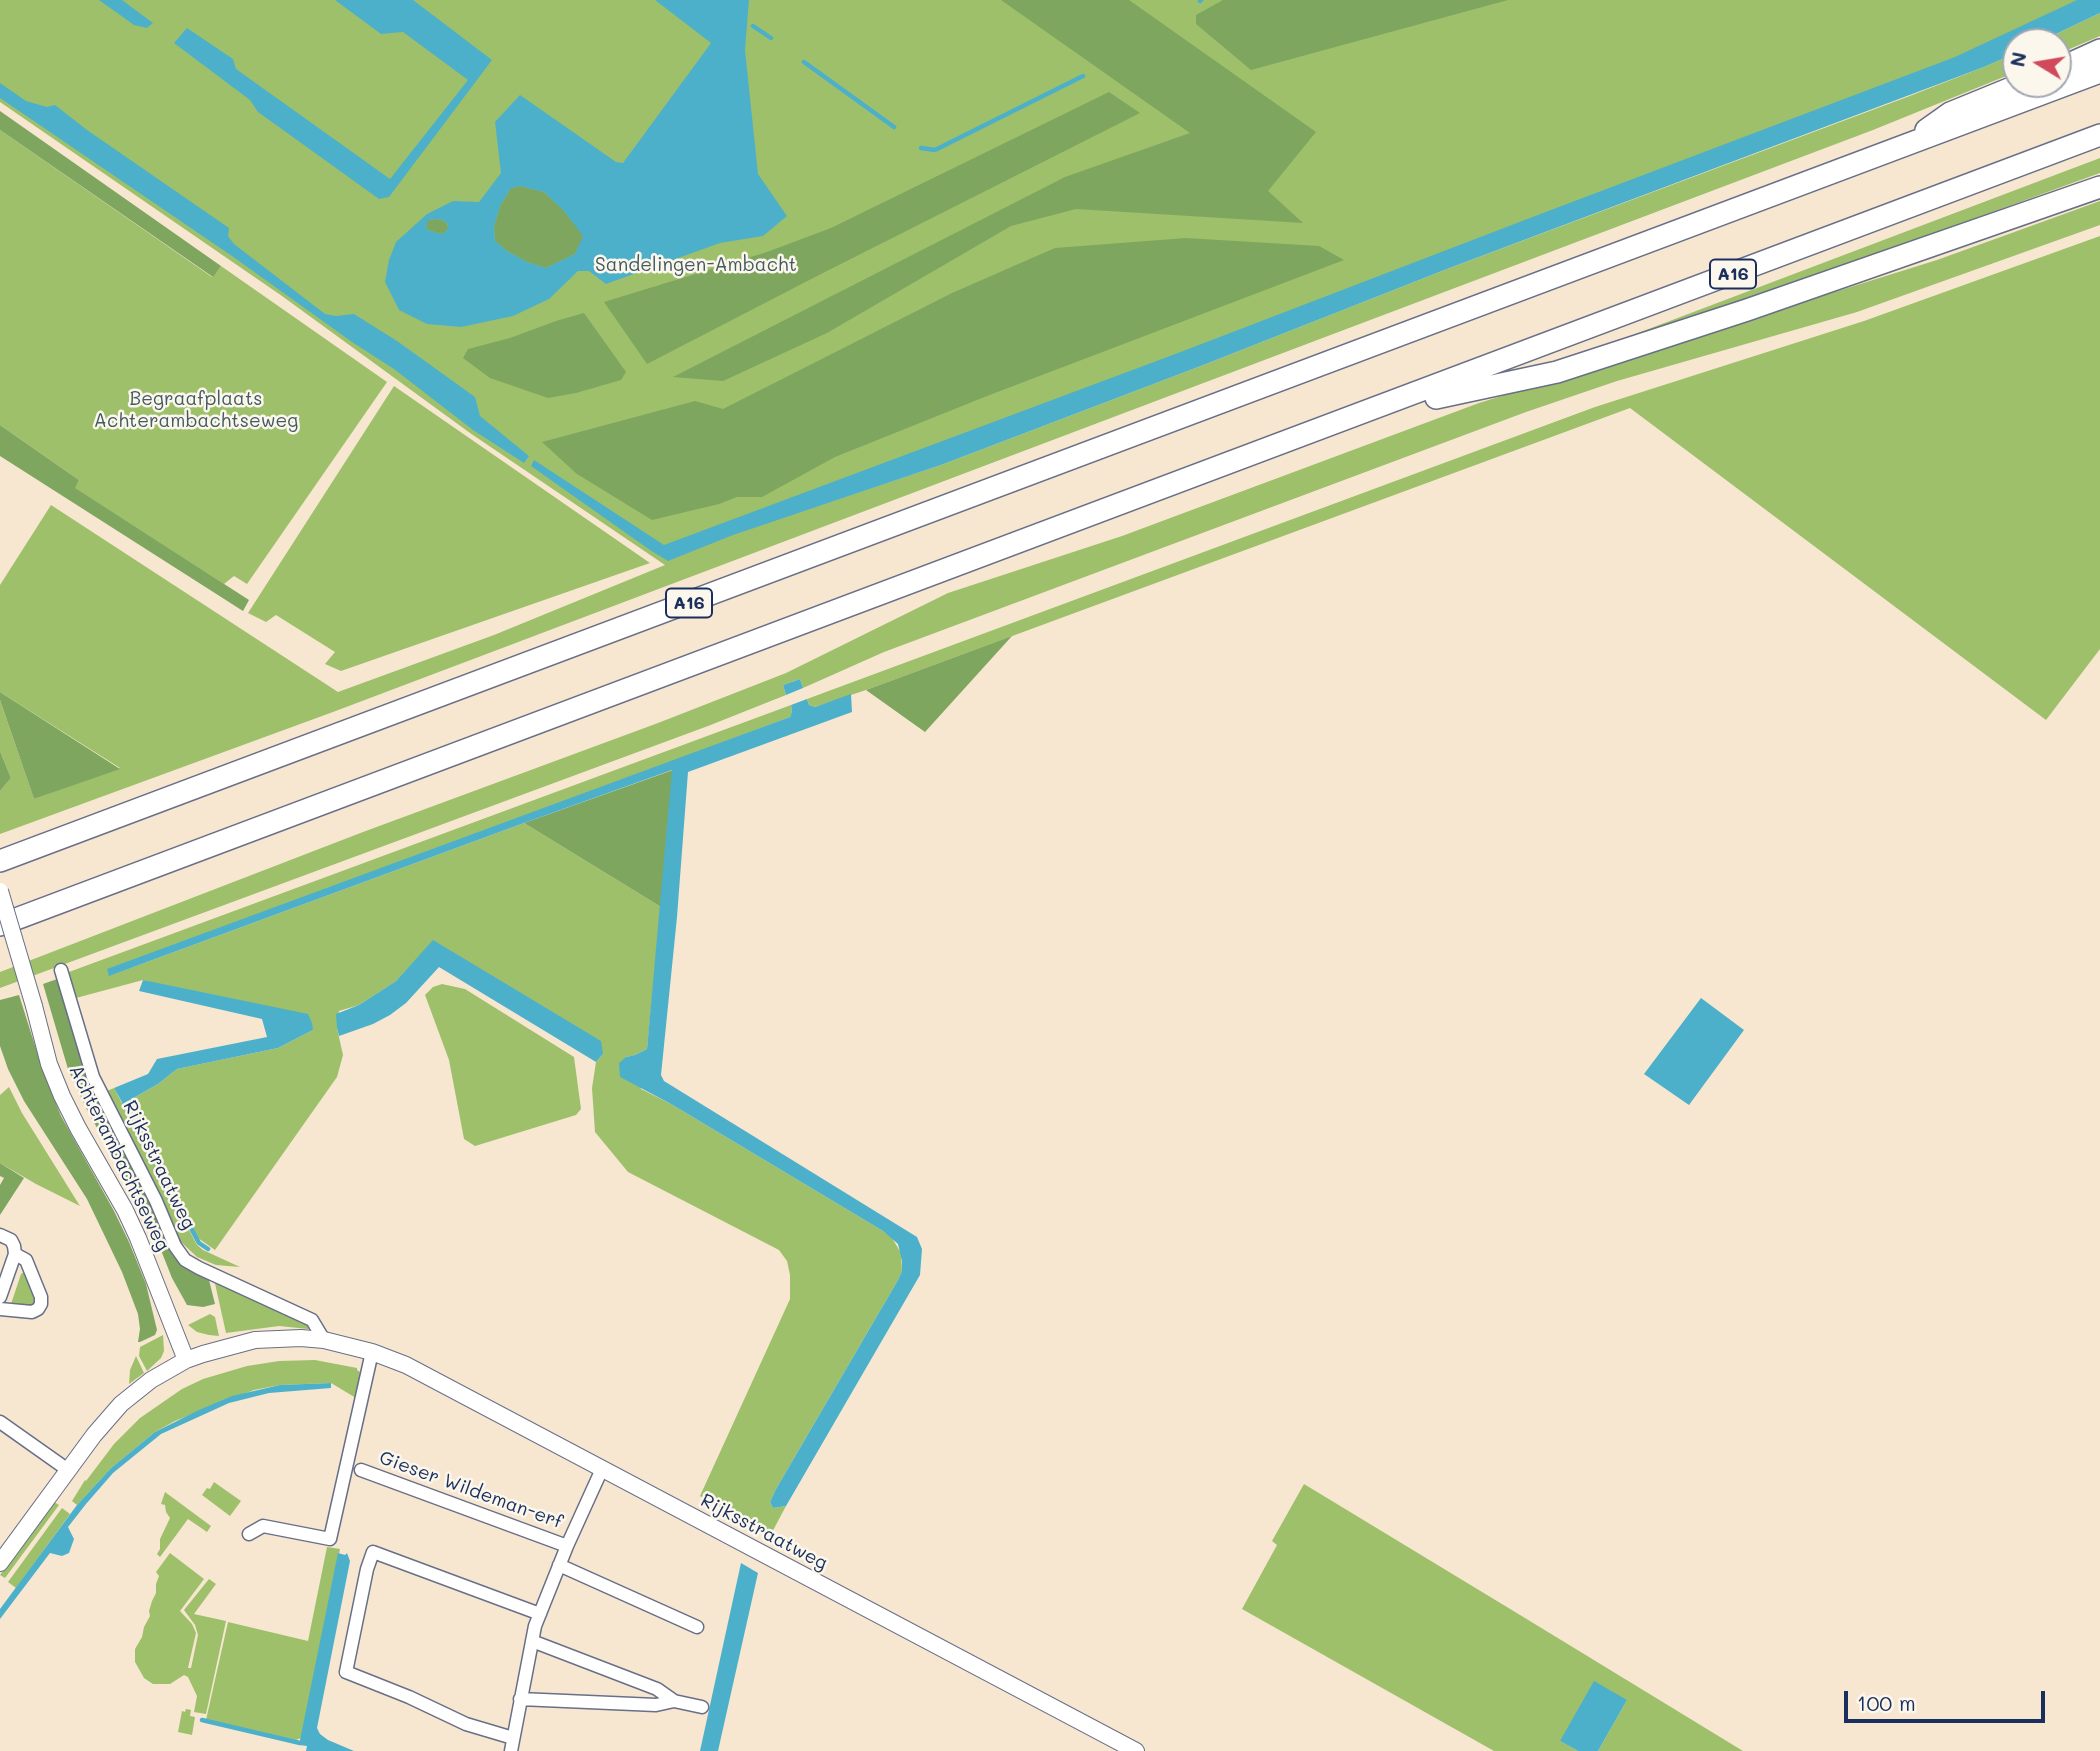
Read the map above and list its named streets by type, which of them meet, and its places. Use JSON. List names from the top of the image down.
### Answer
{
  "streets": {
    "highway": ["A16"],
    "street": ["Achterambachtseweg", "Rijksstraatweg", "Gieser Wildeman-erf"]
  },
  "crossings": [
    ["Achterambachtseweg", "Rijksstraatweg"],
    ["Rijksstraatweg", "Gieser Wildeman-erf"]
  ],
  "parks": ["Sandelingen-Ambacht", "Begraafplaats Achterambachtseweg"],
  "scale_bar": "100 m",
  "north": "left"
}
